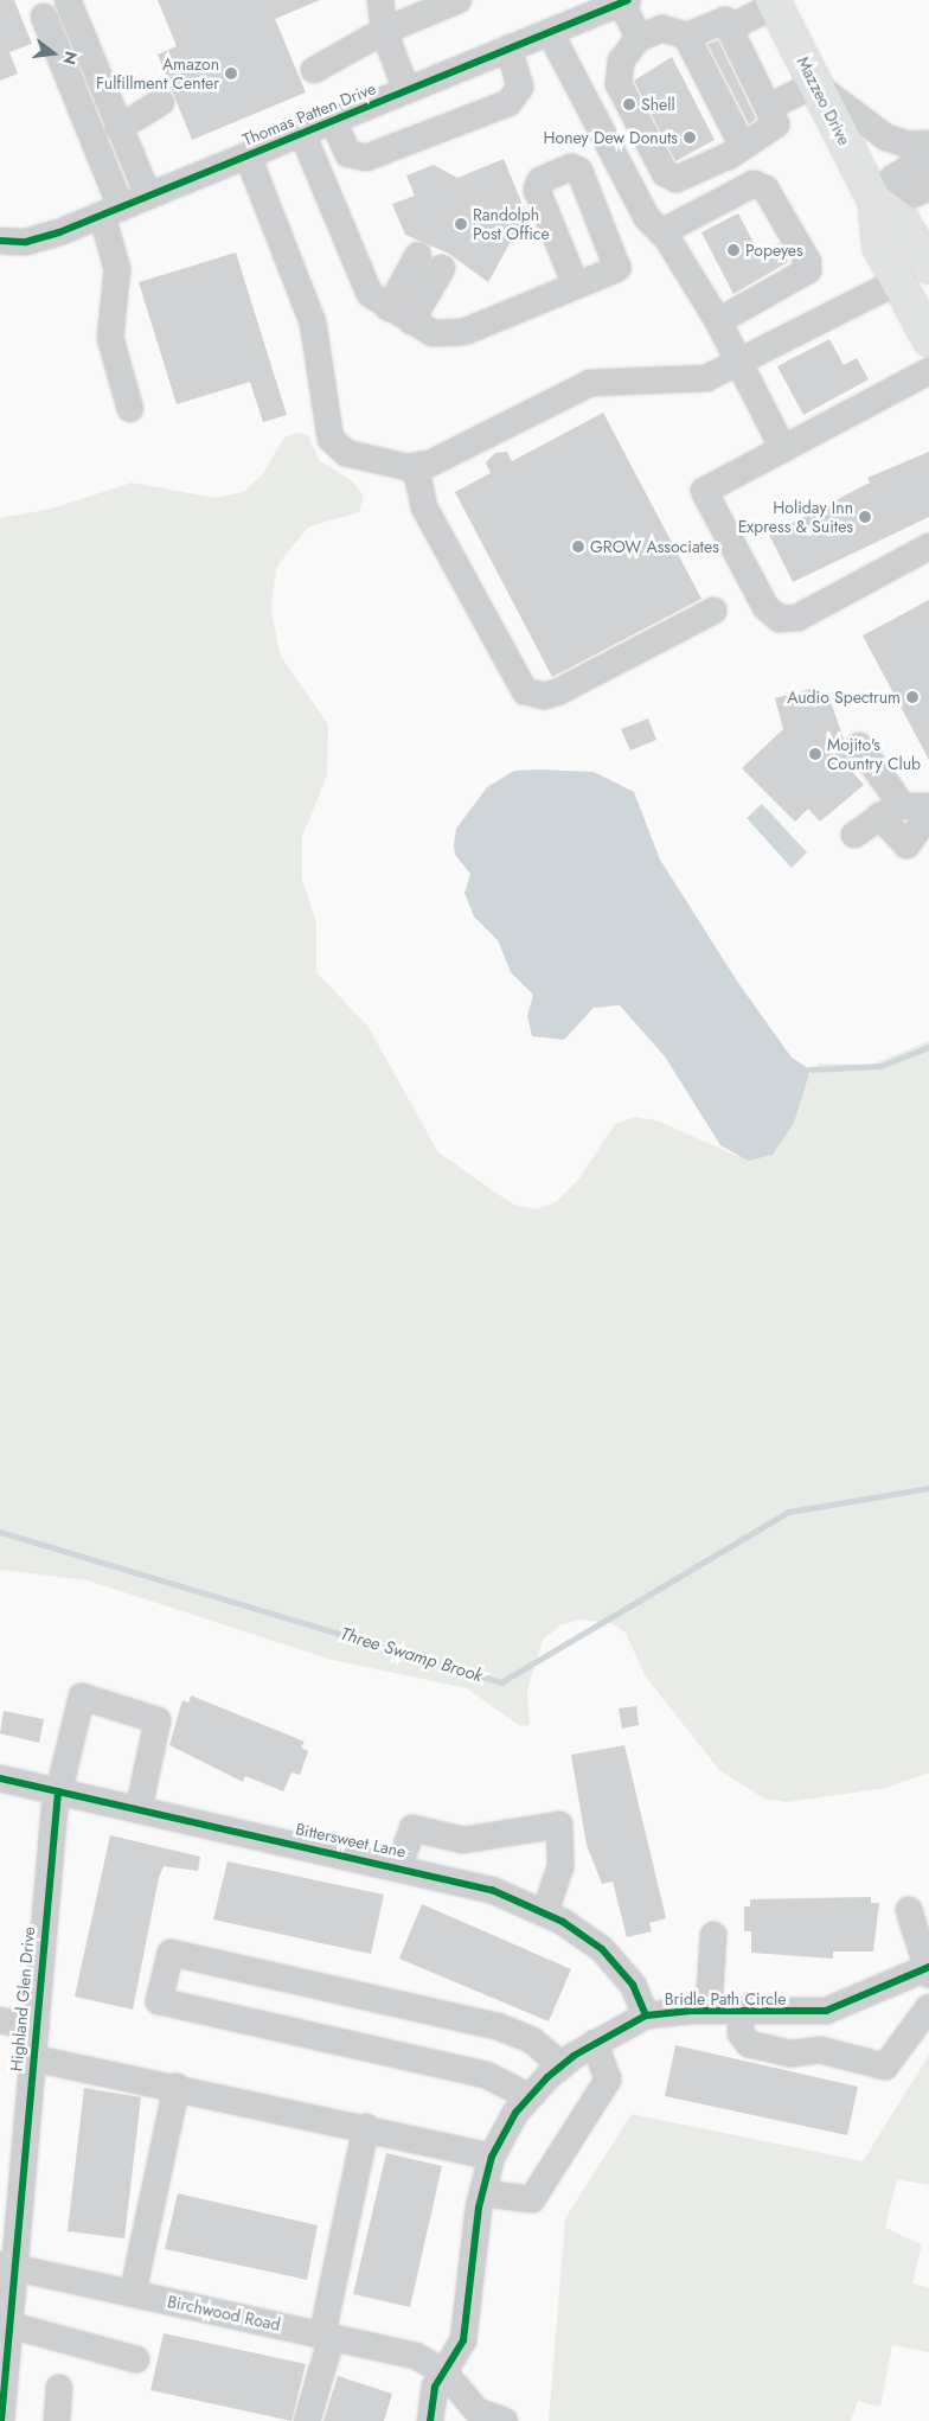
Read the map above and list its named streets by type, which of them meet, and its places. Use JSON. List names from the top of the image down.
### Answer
{
  "streets": {
    "main road": ["Mazzeo Drive"],
    "street": [
      "Thomas Patten Drive",
      "Bittersweet Lane",
      "Highland Glen Drive",
      "Bridle Path Circle",
      "Birchwood Road"
    ]
  },
  "crossings": [
    ["Bittersweet Lane", "Highland Glen Drive"],
    ["Bittersweet Lane", "Bridle Path Circle"],
    ["Highland Glen Drive", "Birchwood Road"],
    ["Bridle Path Circle", "Birchwood Road"]
  ],
  "water": ["Three Swamp Brook"],
  "places": [
    "Amazon Fulfillment Center",
    "Shell",
    "Honey Dew Donuts",
    "Randolph Post Office",
    "Popeyes",
    "Holiday Inn Express & Suites",
    "GROW Associates",
    "Audio Spectrum",
    "Mojito's Country Club"
  ],
  "north": "right"
}
